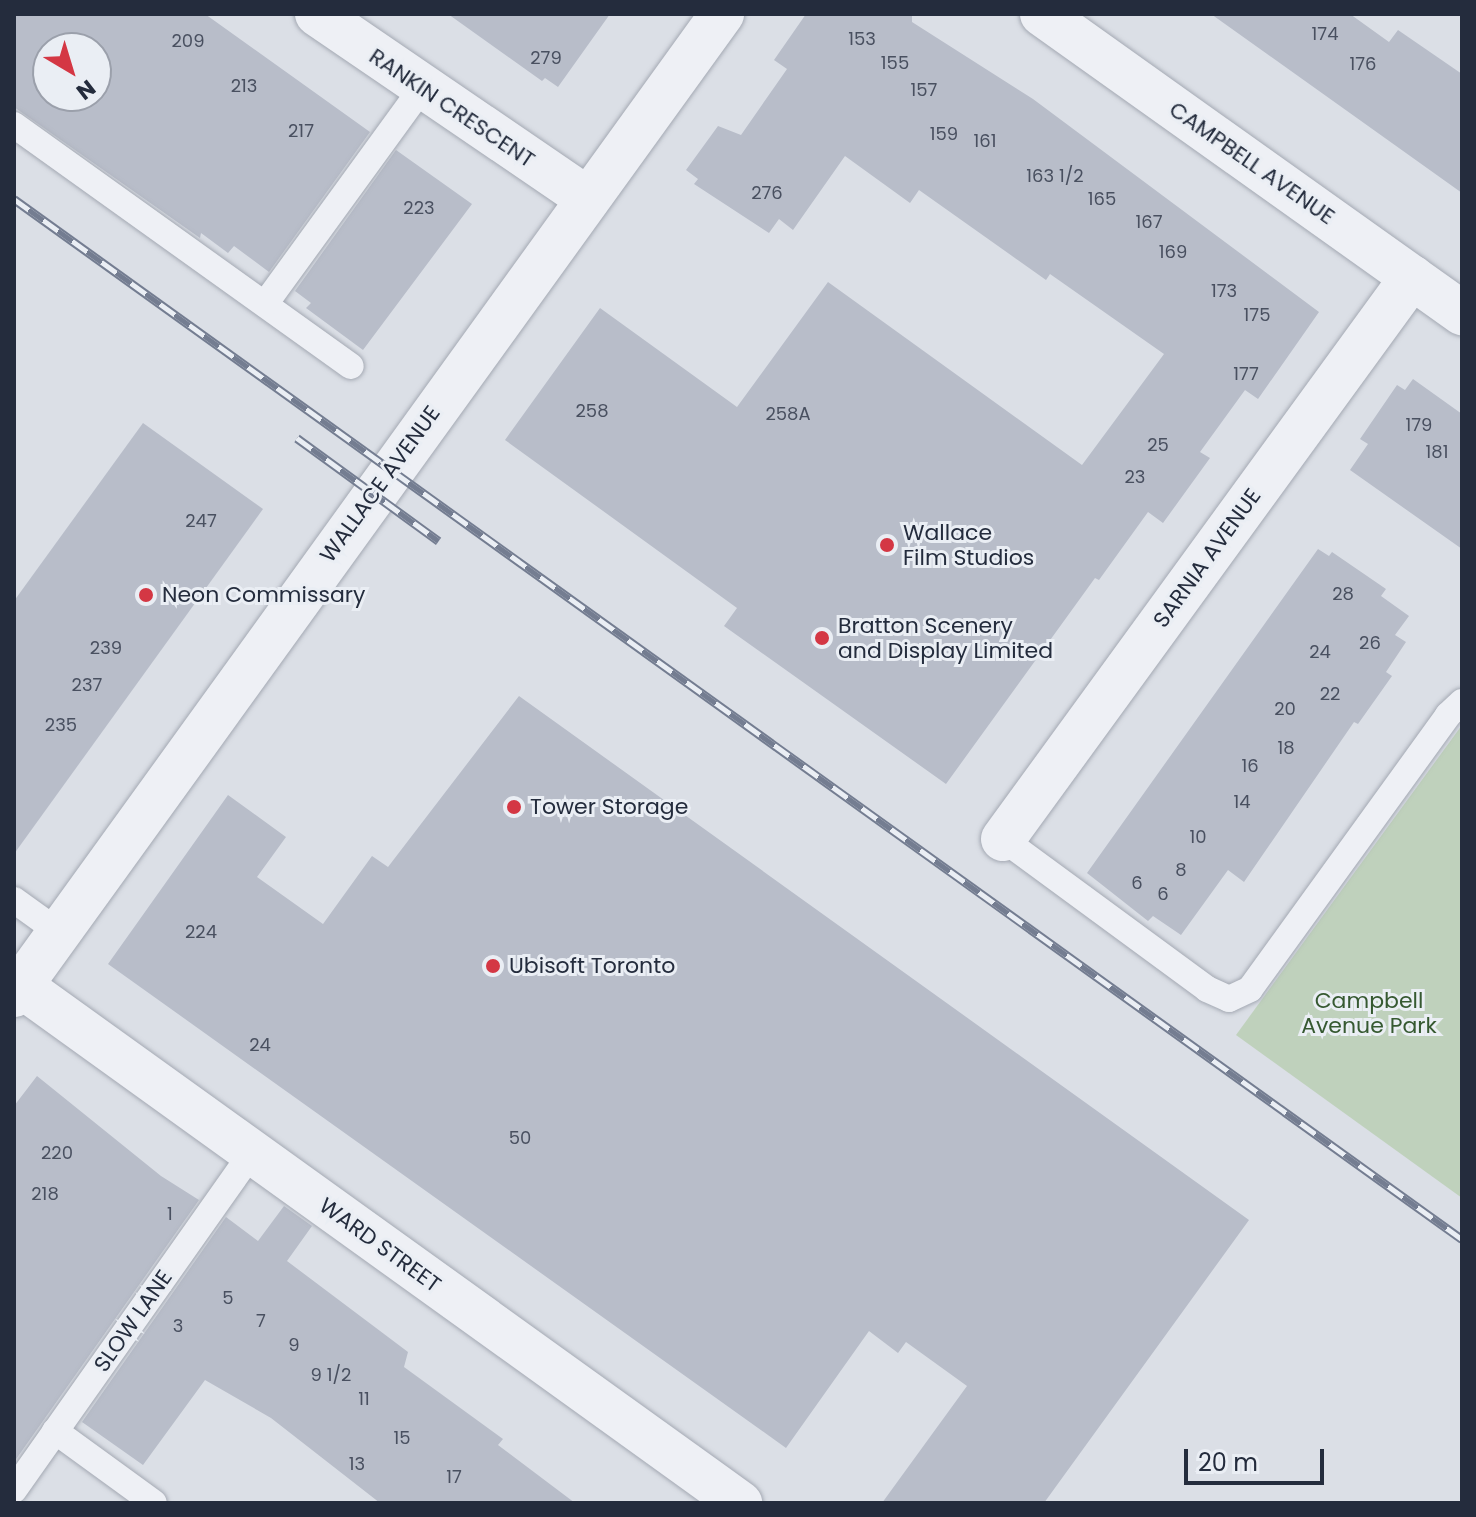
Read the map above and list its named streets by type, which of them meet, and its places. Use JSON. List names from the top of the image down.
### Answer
{
  "streets": {
    "street": [
      "RANKIN CRESCENT",
      "CAMPBELL AVENUE",
      "WALLACE AVENUE",
      "SARNIA AVENUE",
      "WARD STREET"
    ],
    "lane": ["SLOW LANE"]
  },
  "crossings": [
    ["RANKIN CRESCENT", "WALLACE AVENUE"],
    ["CAMPBELL AVENUE", "SARNIA AVENUE"],
    ["WALLACE AVENUE", "WARD STREET"],
    ["WARD STREET", "SLOW LANE"]
  ],
  "parks": ["Campbell Avenue Park"],
  "places": [
    "Wallace Film Studios",
    "Neon Commissary",
    "Bratton Scenery and Display Limited",
    "Tower Storage",
    "Ubisoft Toronto"
  ],
  "house_numbers": [
    "174",
    "153",
    "209",
    "279",
    "155",
    "176",
    "213",
    "157",
    "217",
    "159",
    "161",
    "163 1/2",
    "276",
    "165",
    "223",
    "167",
    "169",
    "173",
    "175",
    "177",
    "258",
    "258A",
    "179",
    "25",
    "181",
    "23",
    "247",
    "28",
    "26",
    "239",
    "24",
    "237",
    "22",
    "20",
    "235",
    "18",
    "16",
    "14",
    "10",
    "8",
    "6",
    "6",
    "224",
    "24",
    "50",
    "220",
    "218",
    "1",
    "5",
    "7",
    "3",
    "9",
    "9 1/2",
    "11",
    "15",
    "13",
    "17"
  ],
  "scale_bar": "20 m",
  "north": "bottom right"
}
